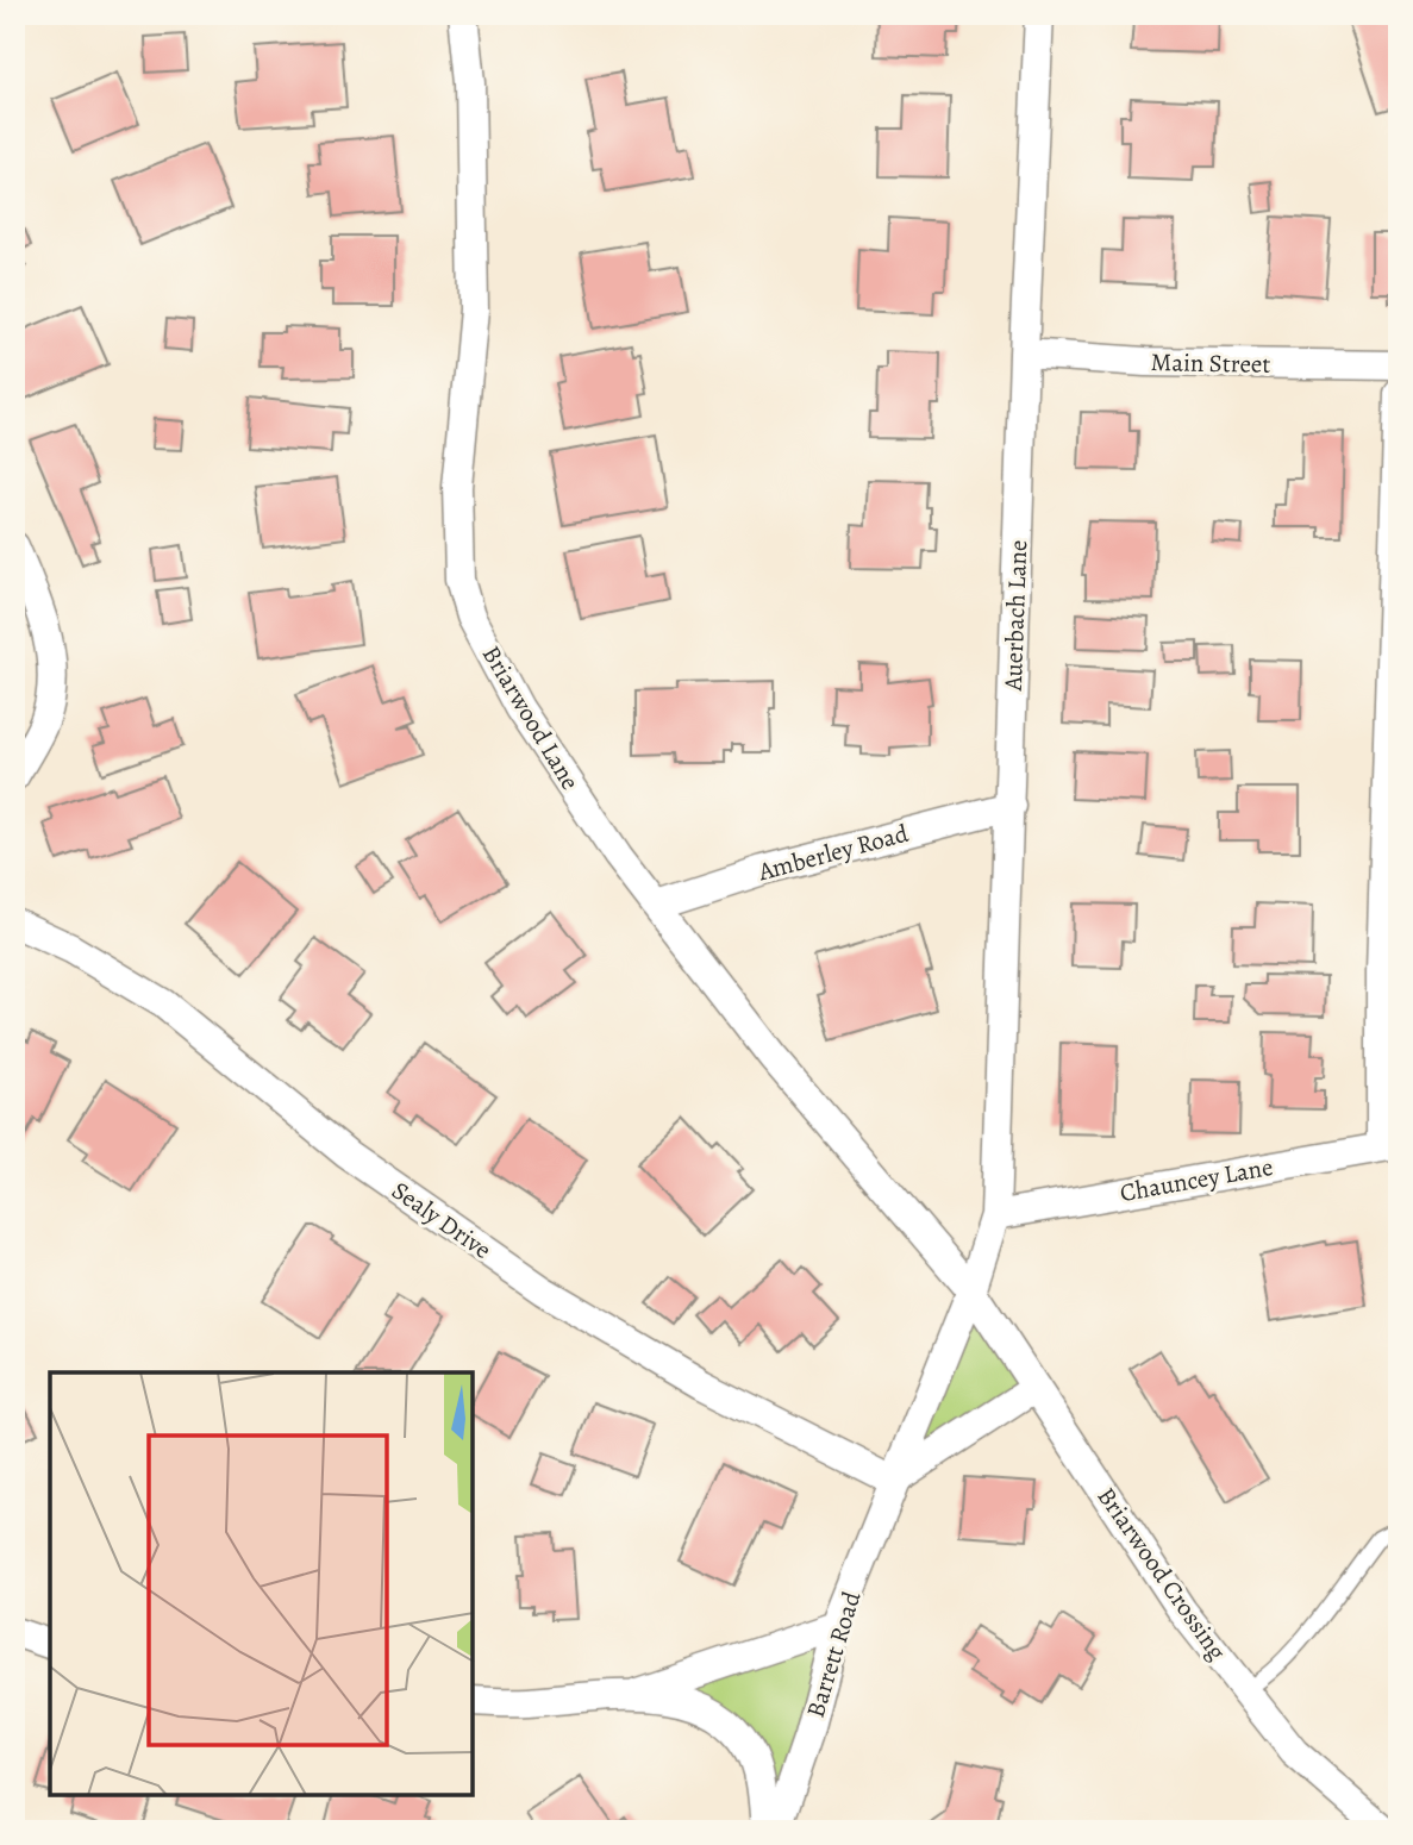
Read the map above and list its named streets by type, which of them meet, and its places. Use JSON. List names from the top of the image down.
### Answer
{
  "streets": {
    "street": [
      "Main Street",
      "Auerbach Lane",
      "Briarwood Lane",
      "Amberley Road",
      "Chauncey Lane",
      "Sealy Drive",
      "Briarwood Crossing",
      "Barrett Road"
    ]
  },
  "crossings": [
    ["Main Street", "Auerbach Lane"],
    ["Auerbach Lane", "Briarwood Lane"],
    ["Auerbach Lane", "Amberley Road"],
    ["Auerbach Lane", "Chauncey Lane"],
    ["Auerbach Lane", "Briarwood Crossing"],
    ["Auerbach Lane", "Barrett Road"],
    ["Briarwood Lane", "Amberley Road"],
    ["Briarwood Lane", "Briarwood Crossing"],
    ["Briarwood Lane", "Barrett Road"],
    ["Sealy Drive", "Barrett Road"],
    ["Briarwood Crossing", "Barrett Road"]
  ]
}
